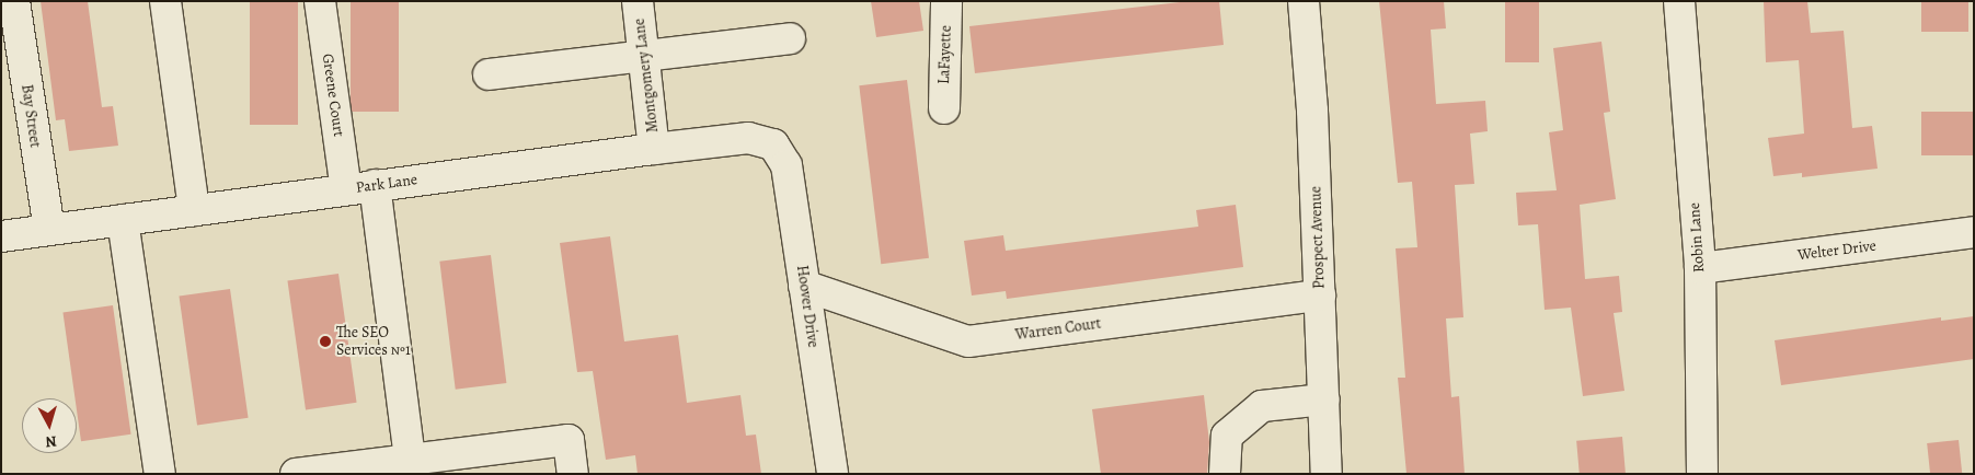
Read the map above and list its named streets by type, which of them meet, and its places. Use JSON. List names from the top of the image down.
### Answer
{
  "streets": {
    "street": [
      "LaFayette",
      "Montgomery Lane",
      "Greene Court",
      "Bay Street",
      "Park Lane",
      "Prospect Avenue",
      "Robin Lane",
      "Welter Drive",
      "Hoover Drive",
      "Warren Court"
    ]
  },
  "crossings": [
    ["Montgomery Lane", "Park Lane"],
    ["Greene Court", "Park Lane"],
    ["Bay Street", "Park Lane"],
    ["Park Lane", "Hoover Drive"],
    ["Prospect Avenue", "Warren Court"],
    ["Robin Lane", "Welter Drive"],
    ["Hoover Drive", "Warren Court"]
  ],
  "places": ["The SEO Services №1"],
  "north": "bottom"
}
